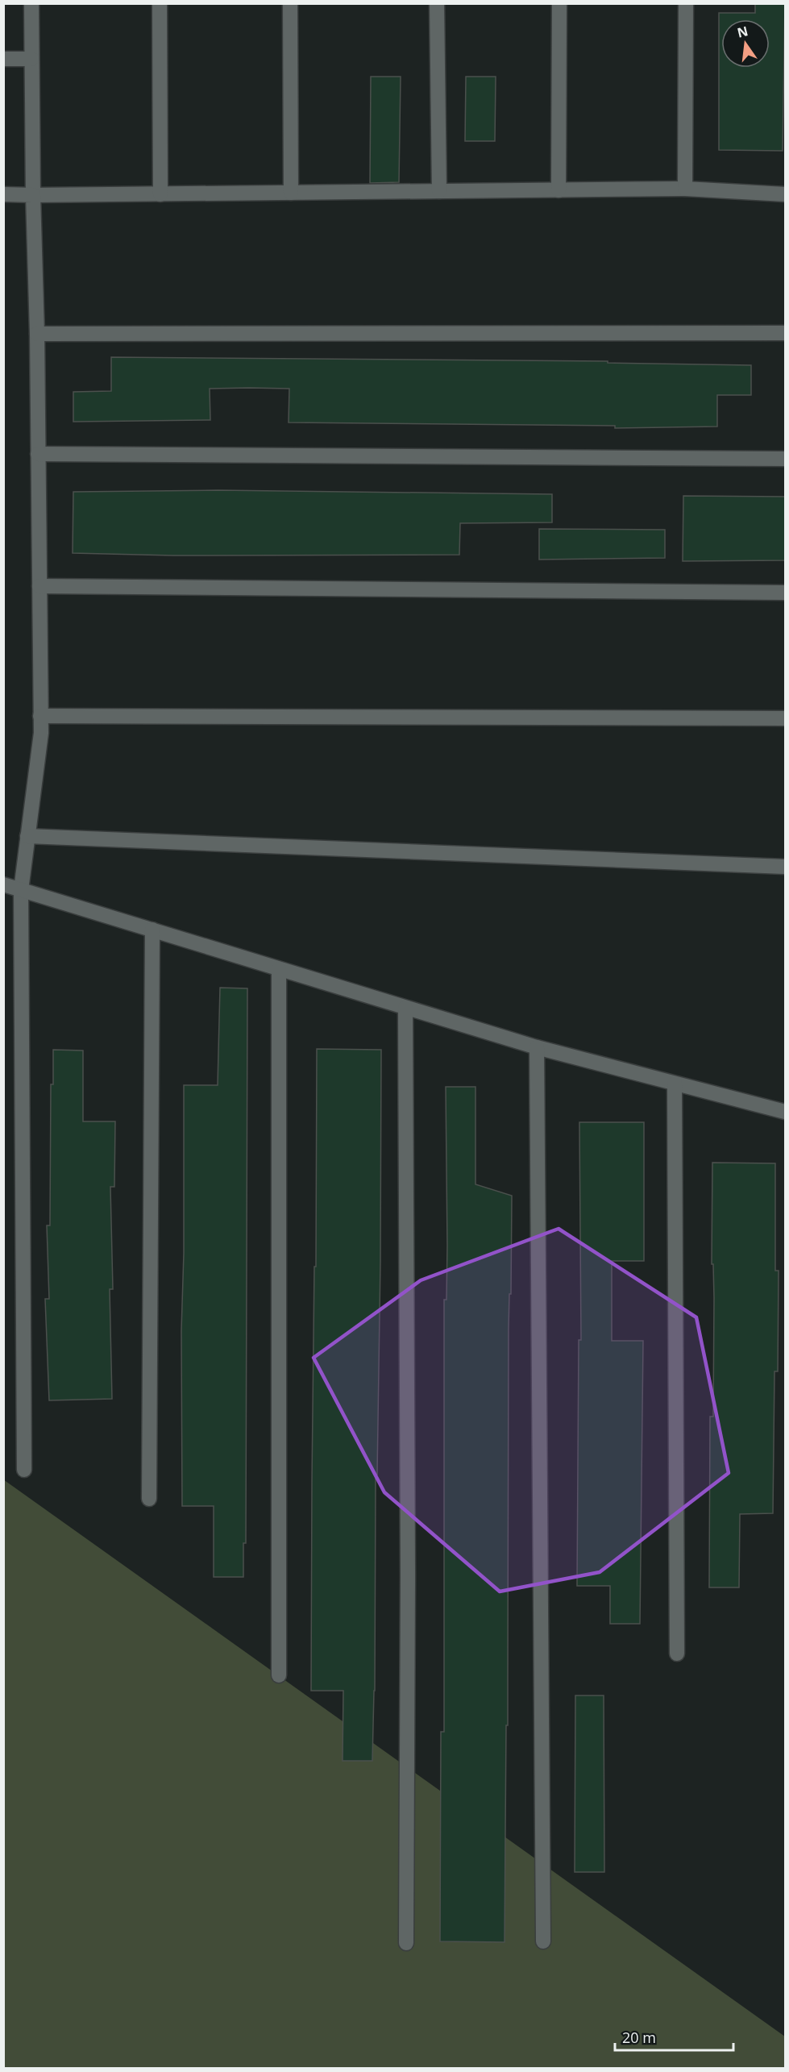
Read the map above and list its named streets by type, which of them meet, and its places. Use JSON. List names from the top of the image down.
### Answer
{
  "scale_bar": "20 m",
  "north": "top"
}
